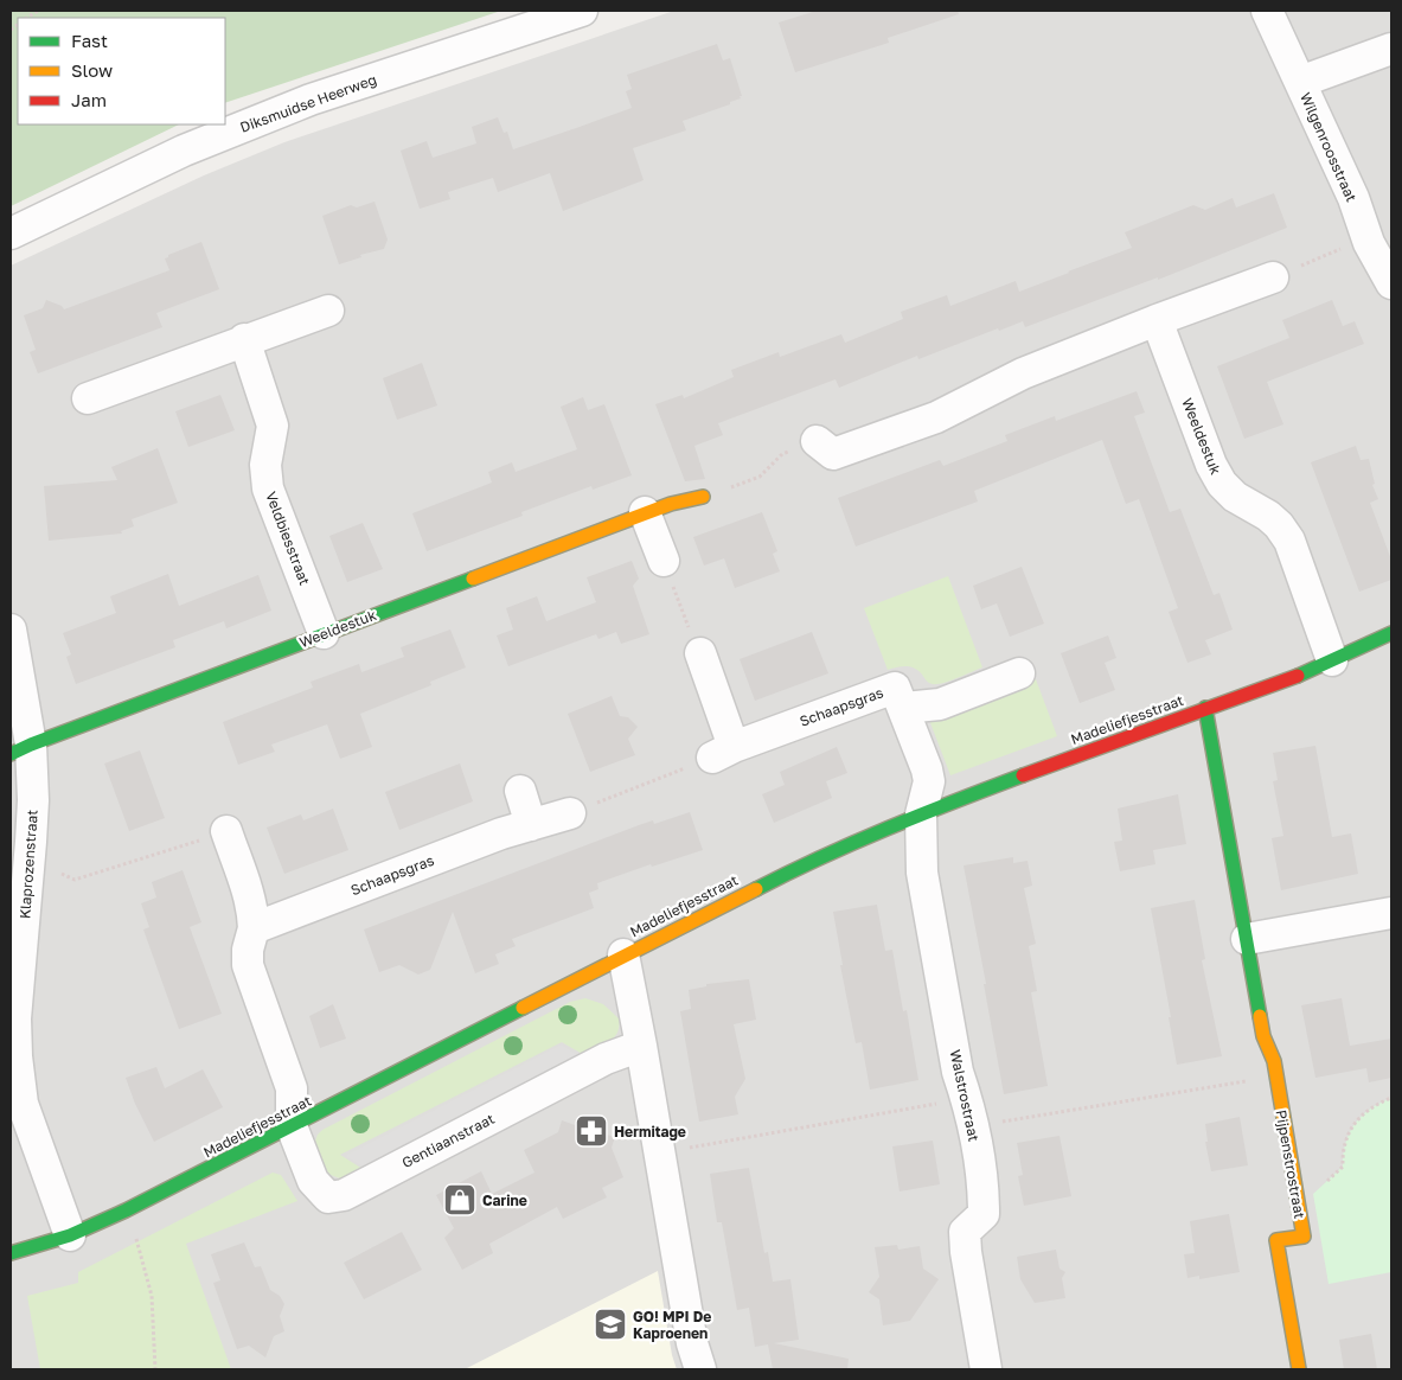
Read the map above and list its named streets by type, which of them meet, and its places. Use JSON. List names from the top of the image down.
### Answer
{
  "streets": {
    "street": [
      "Diksmuidse Heerweg",
      "Wilgenroosstraat",
      "Weeldestuk",
      "Veldbiesstraat",
      "Schaapsgras",
      "Madeliefjesstraat",
      "Klaprozenstraat",
      "Walstrostraat",
      "Gentiaanstraat",
      "Pijpenstrostraat"
    ]
  },
  "crossings": [
    ["Weeldestuk", "Veldbiesstraat"],
    ["Weeldestuk", "Madeliefjesstraat"],
    ["Weeldestuk", "Klaprozenstraat"],
    ["Schaapsgras", "Madeliefjesstraat"],
    ["Schaapsgras", "Walstrostraat"],
    ["Madeliefjesstraat", "Klaprozenstraat"],
    ["Madeliefjesstraat", "Walstrostraat"],
    ["Madeliefjesstraat", "Gentiaanstraat"],
    ["Madeliefjesstraat", "Pijpenstrostraat"]
  ],
  "places": {
    "pharmacy": ["Hermitage"],
    "shop": ["Carine"],
    "school or university": ["GO! MPI De Kaproenen"]
  },
  "legend": ["Fast", "Slow", "Jam"]
}
